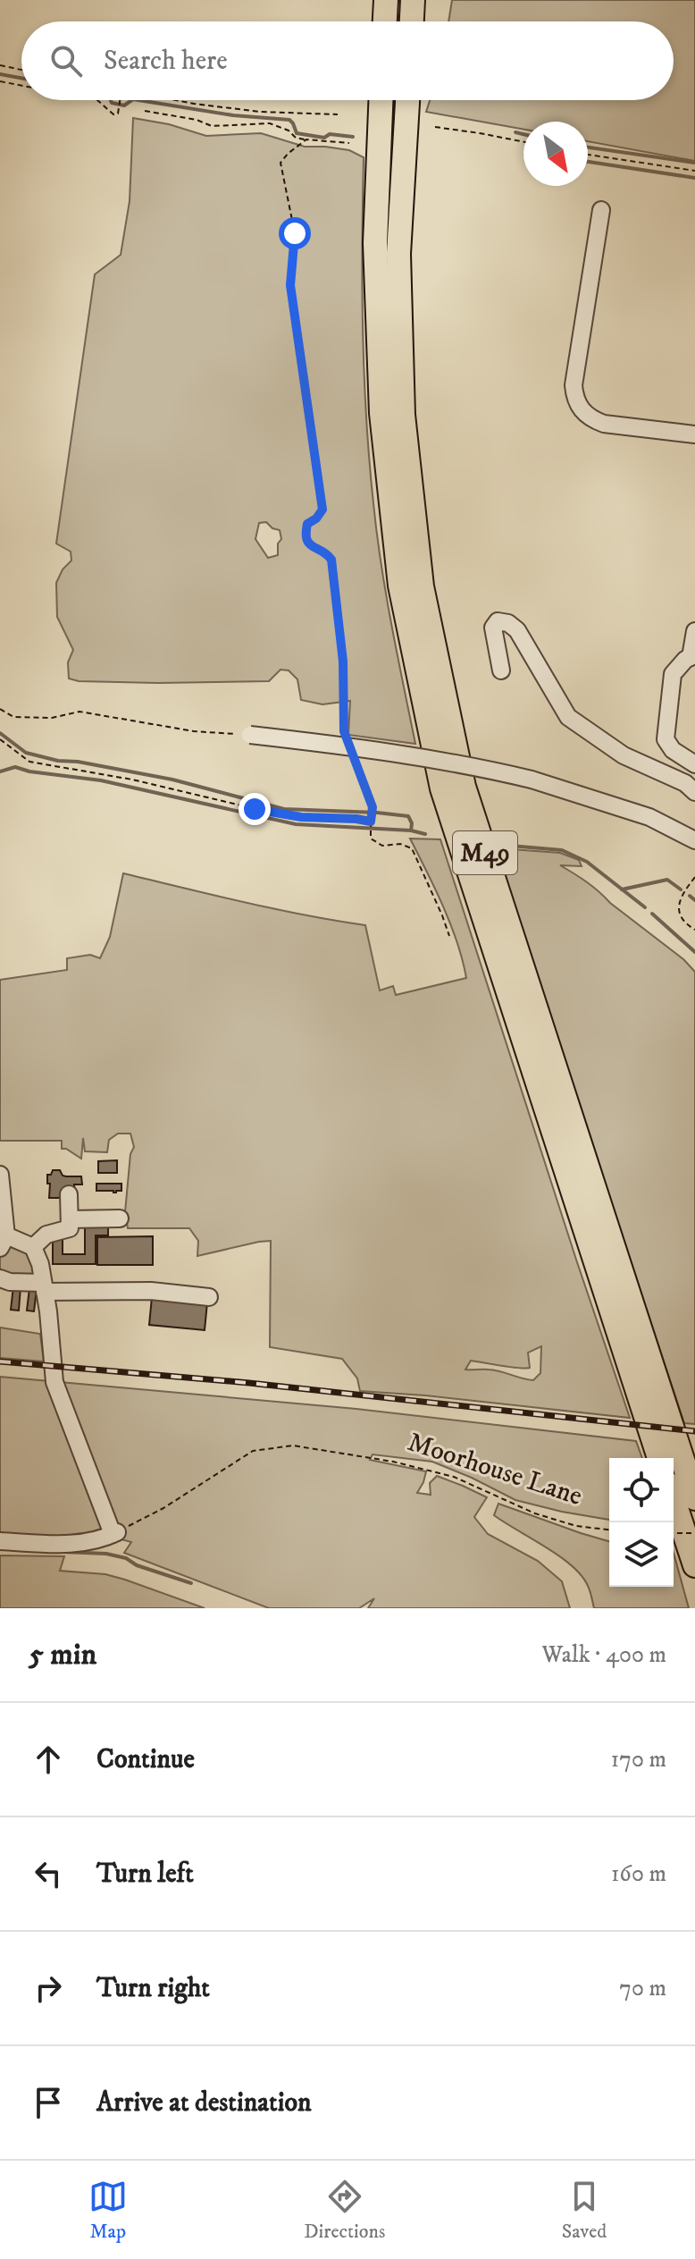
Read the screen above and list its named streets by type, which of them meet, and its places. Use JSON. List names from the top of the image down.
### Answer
{
  "streets": {
    "highway": ["M49"],
    "path": ["Moorhouse Lane"]
  },
  "north": "bottom right",
  "page": {
    "search": "Search here",
    "heading": ["5 min", "Walk · 400 m"],
    "list": [
      ["Continue", "170 m"],
      ["Turn left", "160 m"],
      ["Turn right", "70 m"],
      "Arrive at destination"
    ],
    "nav": ["Map", "Directions", "Saved"]
  }
}
